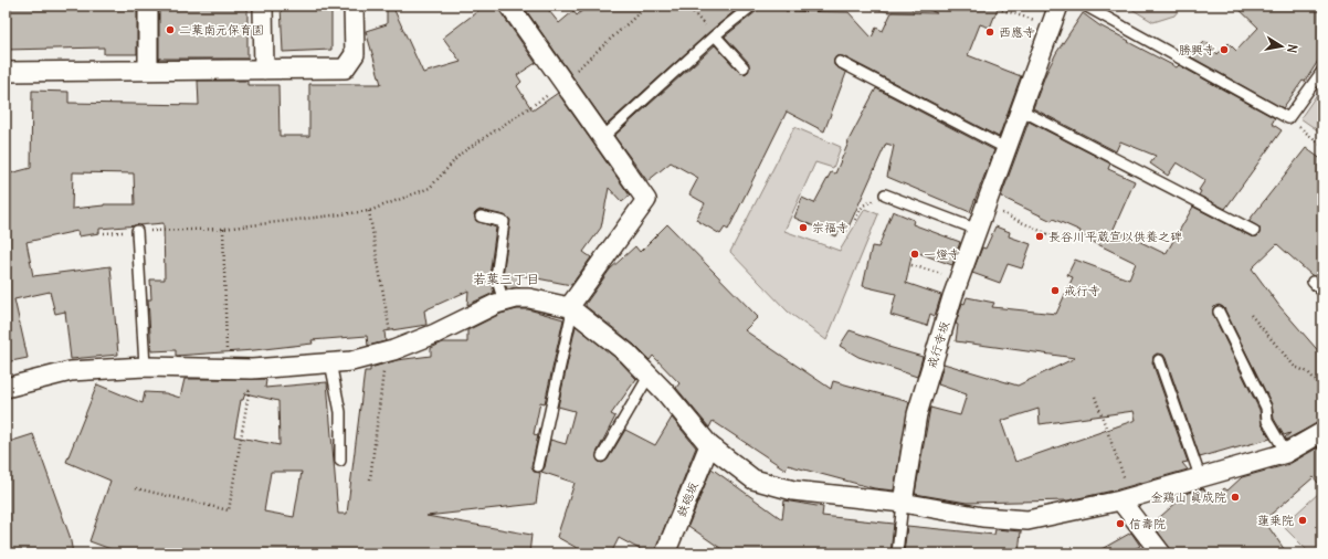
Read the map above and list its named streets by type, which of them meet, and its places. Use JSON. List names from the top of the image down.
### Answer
{
  "streets": {
    "street": ["戒行寺坂", "鉄砲坂"]
  },
  "districts": ["若葉三丁目"],
  "places": [
    "二葉南元保育園",
    "西應寺",
    "勝興寺",
    "宗福寺",
    "長谷川平蔵宣以供養之碑",
    "一燈寺",
    "戒行寺",
    "金鶏山 眞成院",
    "蓮乗院",
    "信壽院"
  ],
  "north": "right"
}
